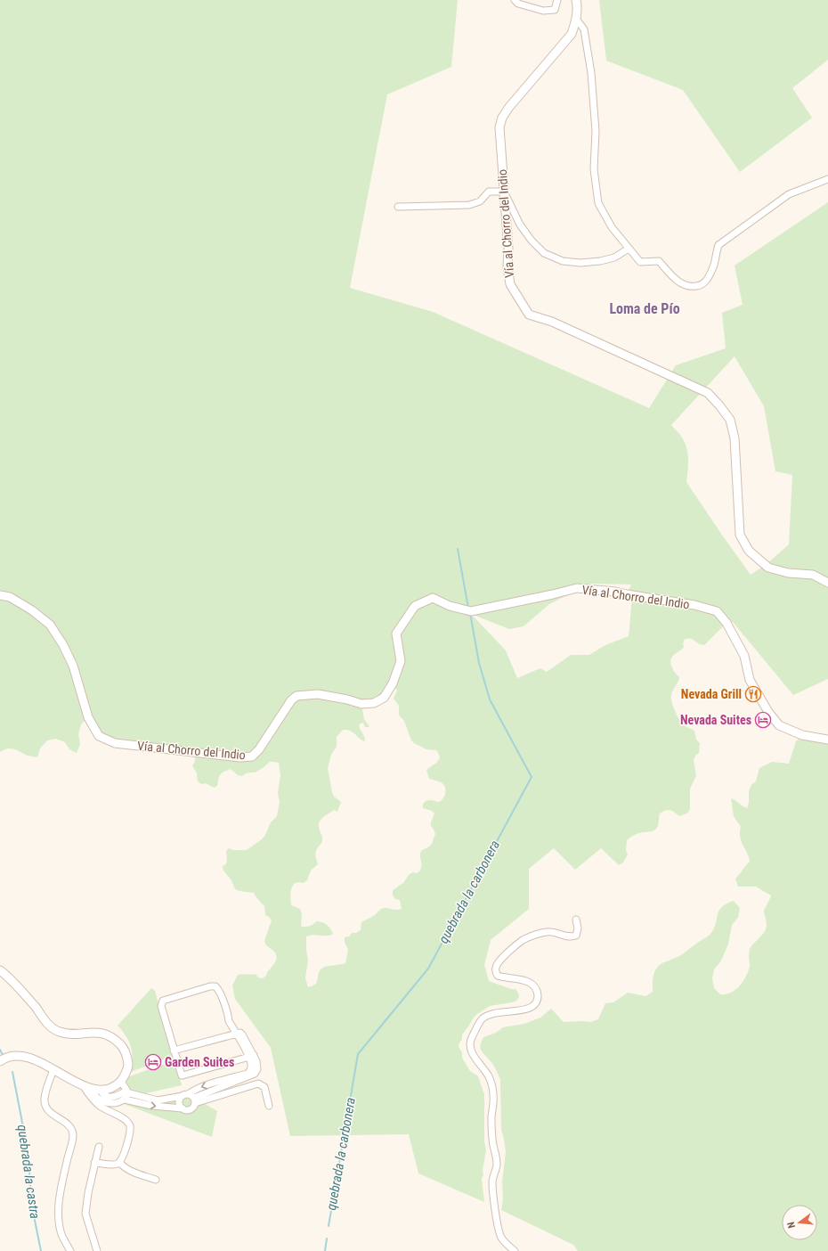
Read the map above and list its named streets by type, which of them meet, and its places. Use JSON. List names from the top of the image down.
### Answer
{
  "streets": {
    "street": ["Vía al Chorro del Indio"]
  },
  "districts": ["Loma de Pío"],
  "water": ["quebrada la carbonera", "quebrada la castra"],
  "places": {
    "restaurant": ["Nevada Grill"],
    "hotel": ["Nevada Suites", "Garden Suites"]
  },
  "north": "left"
}
